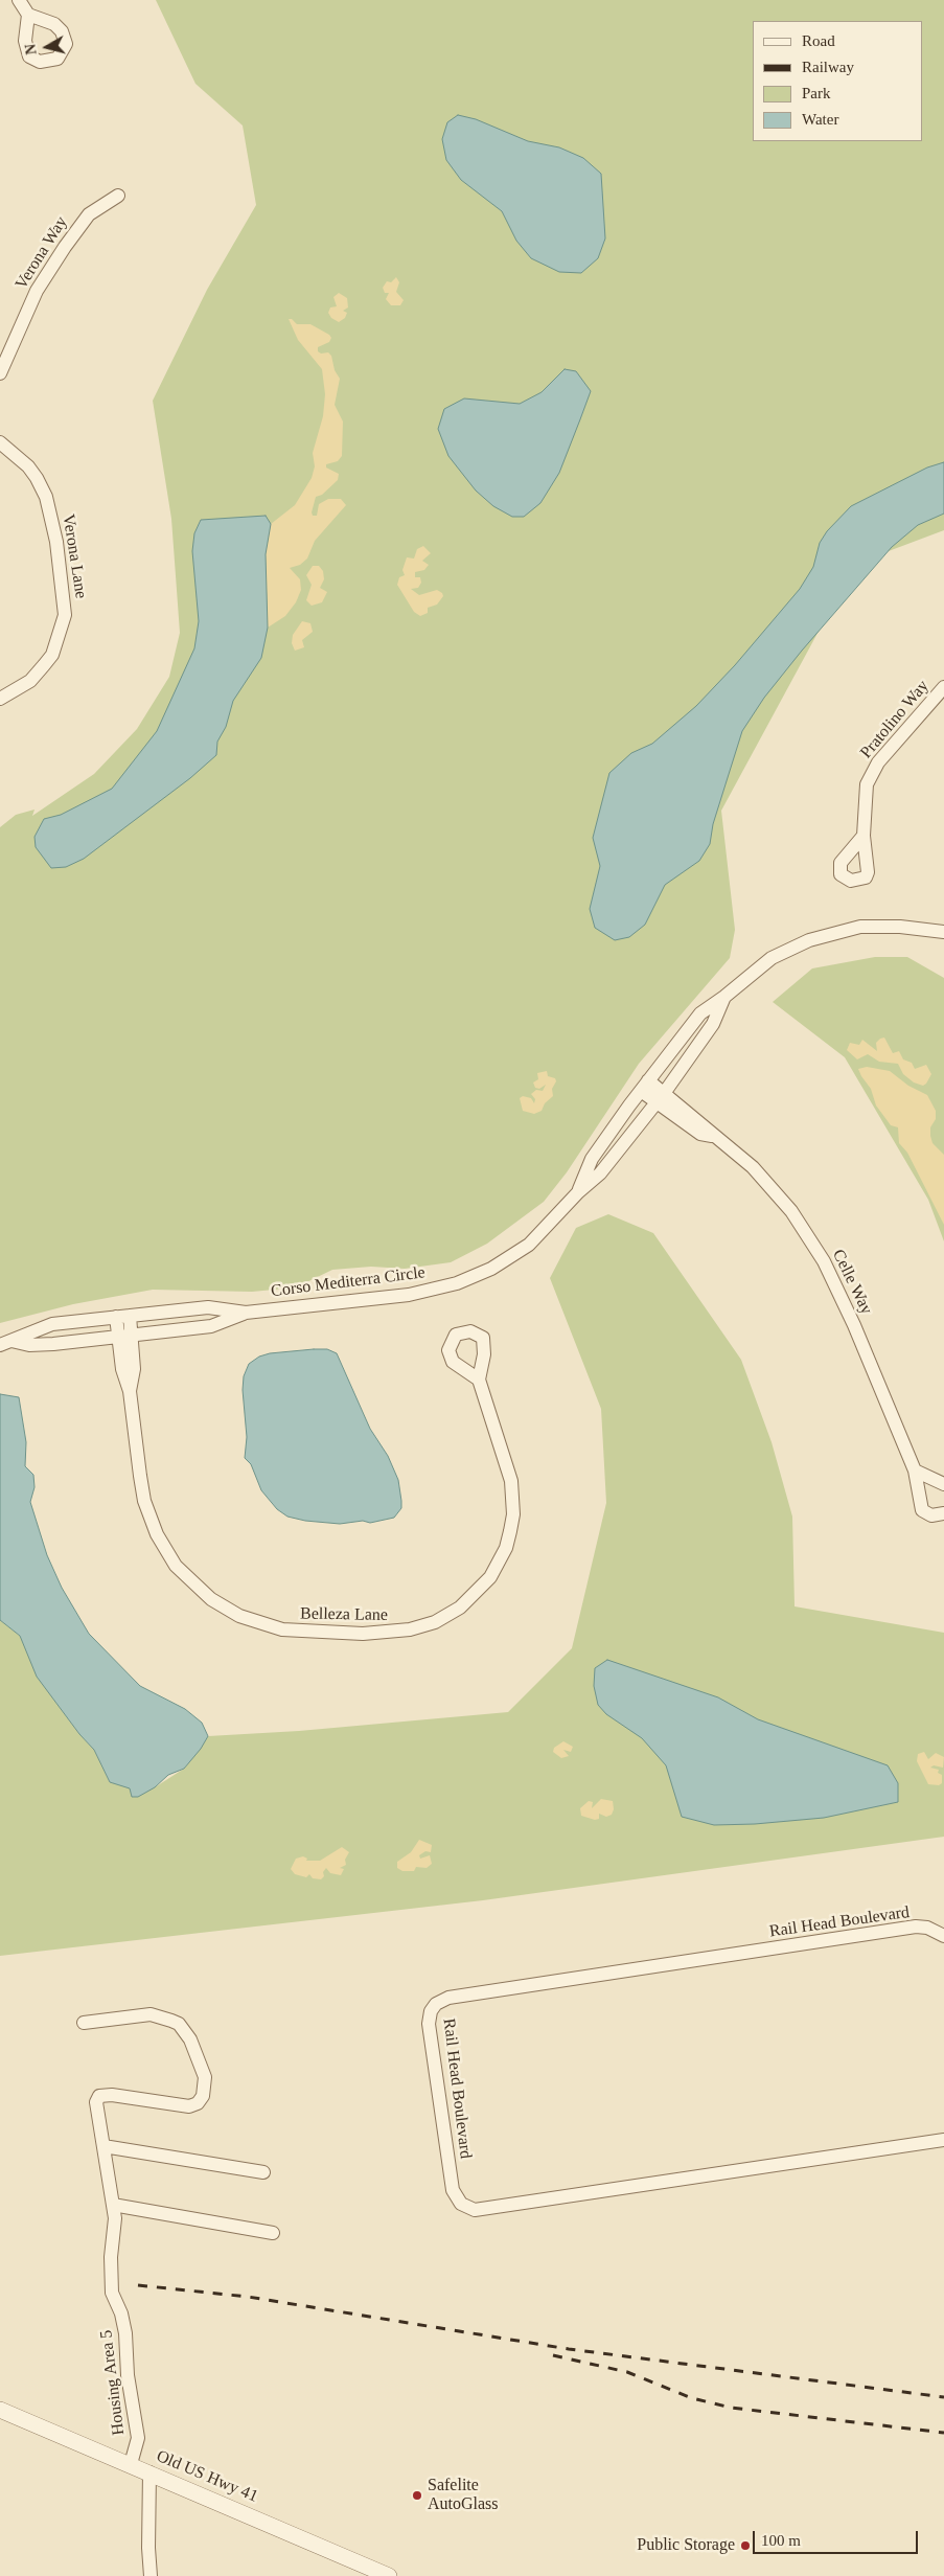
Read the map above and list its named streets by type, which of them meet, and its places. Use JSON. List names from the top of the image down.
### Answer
{
  "streets": {
    "street": [
      "Verona Way",
      "Verona Lane",
      "Pratolino Way",
      "Corso Mediterra Circle",
      "Celle Way",
      "Belleza Lane",
      "Rail Head Boulevard",
      "Housing Area 5",
      "Old US Hwy 41"
    ]
  },
  "crossings": [
    ["Corso Mediterra Circle", "Celle Way"],
    ["Corso Mediterra Circle", "Belleza Lane"],
    ["Housing Area 5", "Old US Hwy 41"]
  ],
  "places": ["Safelite AutoGlass", "Public Storage"],
  "legend": [
    "Road",
    "Railway",
    "Park",
    "Water"
  ],
  "scale_bar": "100 m",
  "north": "left"
}
